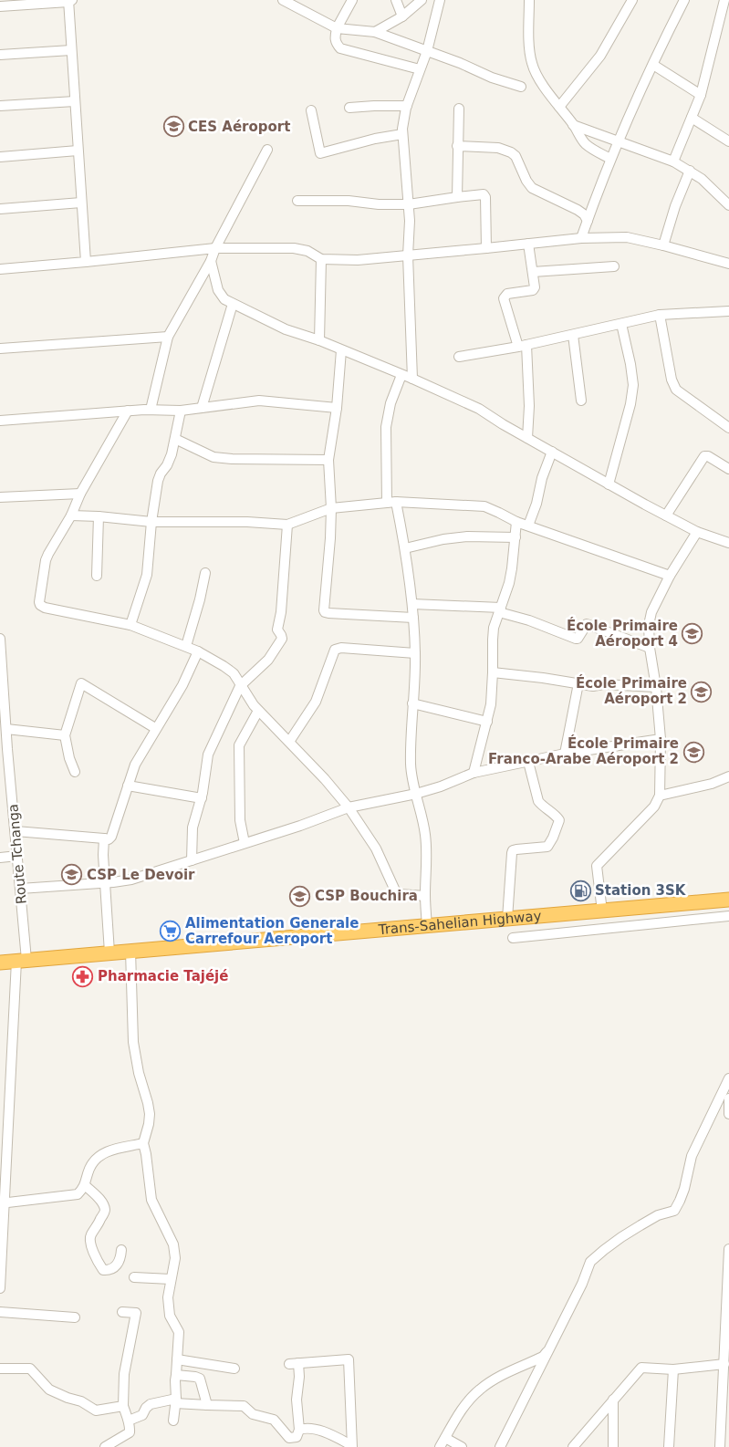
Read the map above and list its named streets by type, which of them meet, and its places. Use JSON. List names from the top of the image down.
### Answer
{
  "streets": {
    "highway": ["Trans-Sahelian Highway"],
    "street": ["Route Tchanga"]
  },
  "crossings": [
    ["Route Tchanga", "Trans-Sahelian Highway"]
  ],
  "places": {
    "school or university": [
      "CES Aéroport",
      "École Primaire Aéroport 4",
      "École Primaire Aéroport 2",
      "École Primaire Franco-Arabe Aéroport 2",
      "CSP Le Devoir",
      "CSP Bouchira"
    ],
    "fuel station": ["Station 3SK"],
    "supermarket": ["Alimentation Generale Carrefour Aeroport"],
    "pharmacy": ["Pharmacie Tajéjé"]
  }
}
